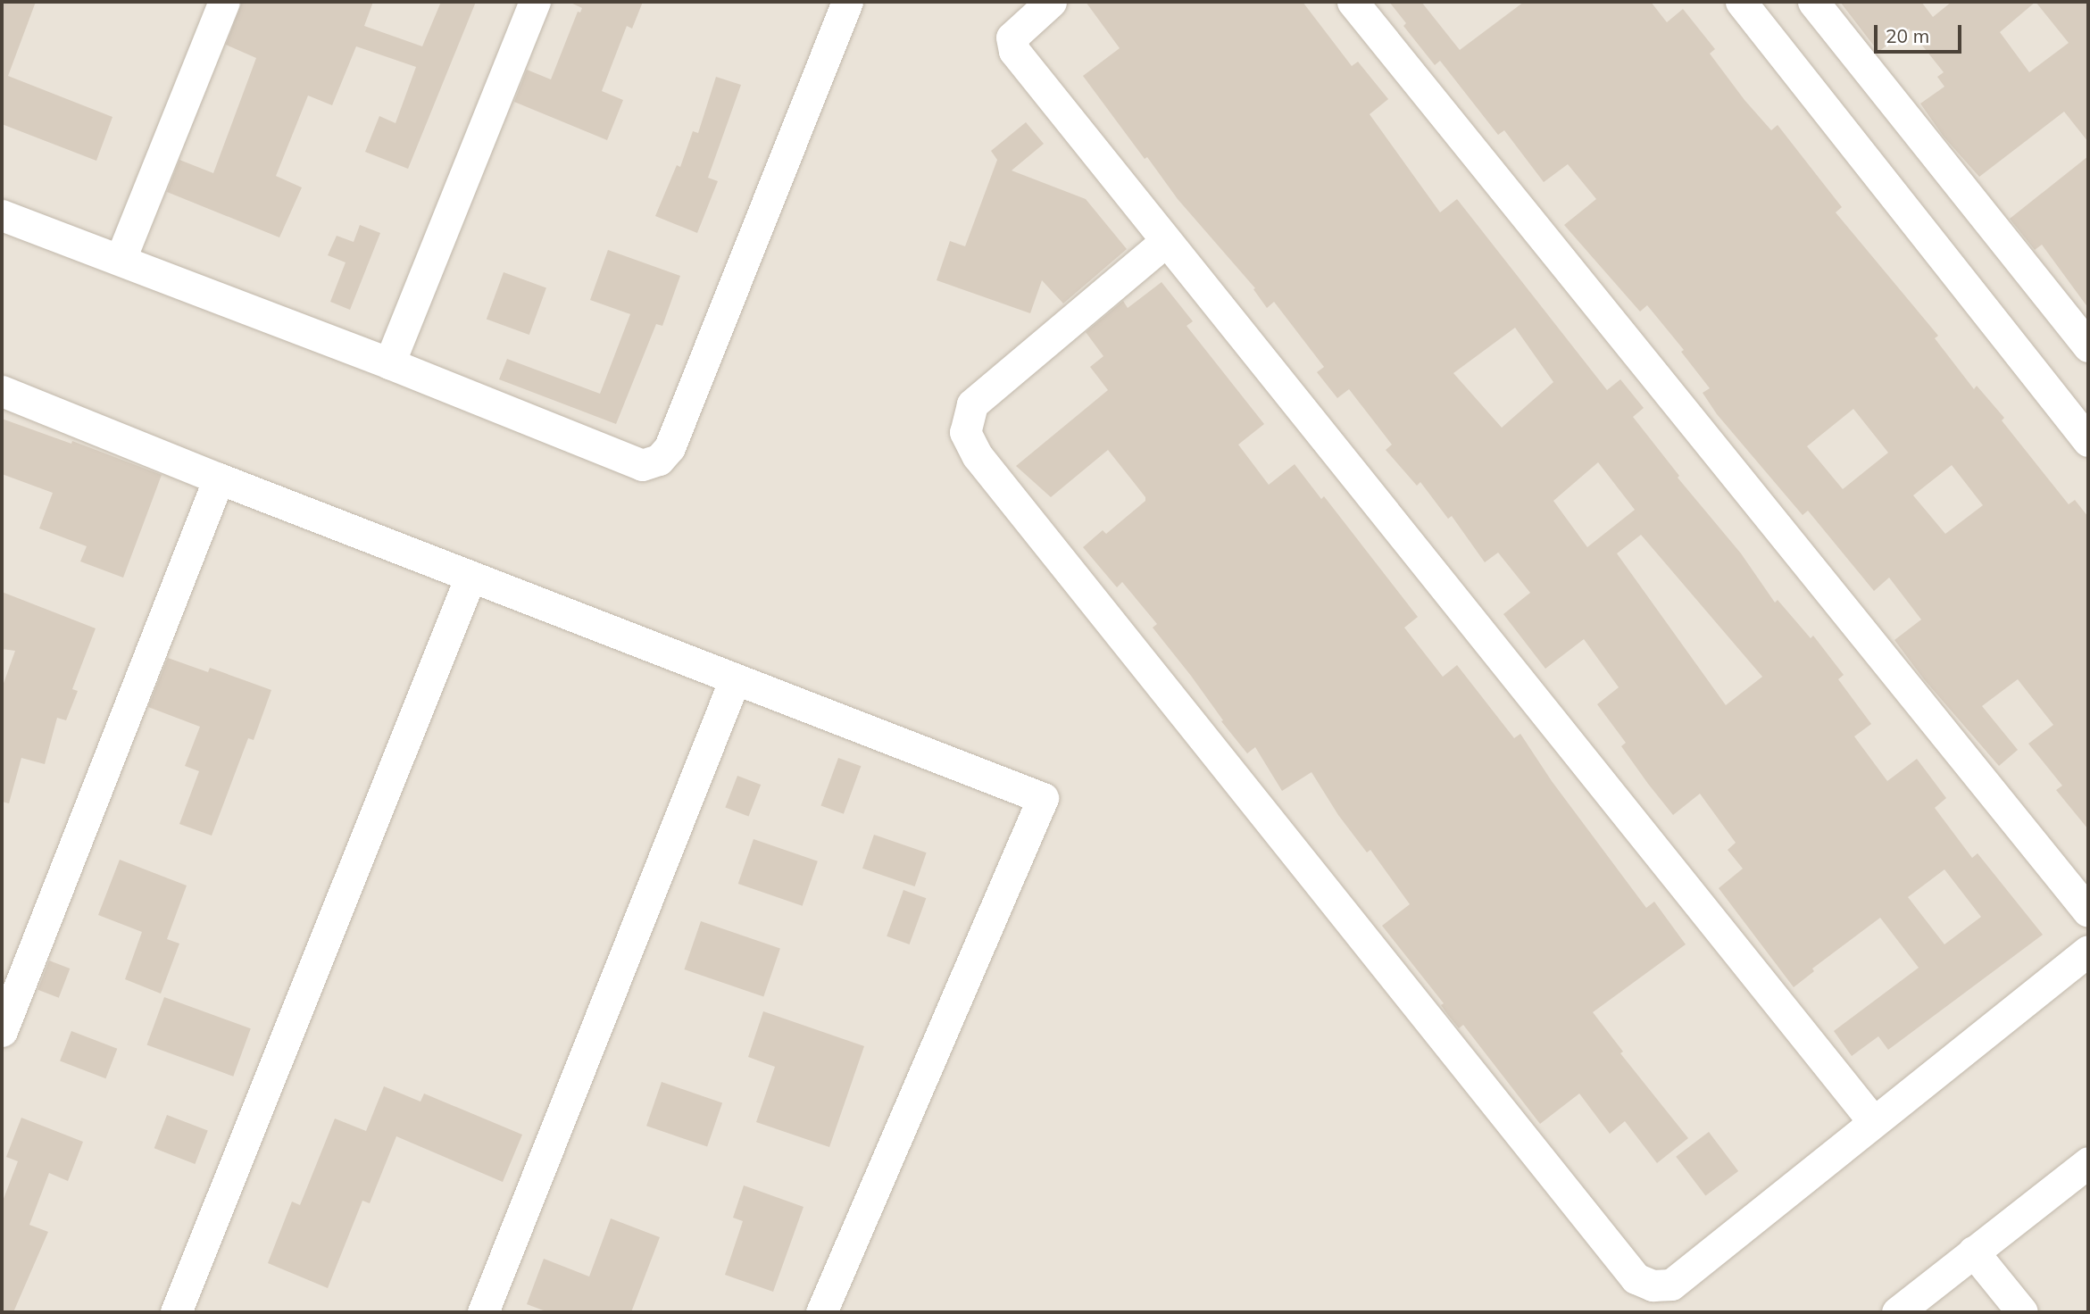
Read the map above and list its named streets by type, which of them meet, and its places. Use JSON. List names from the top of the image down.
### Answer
{
  "scale_bar": "20 m"
}
